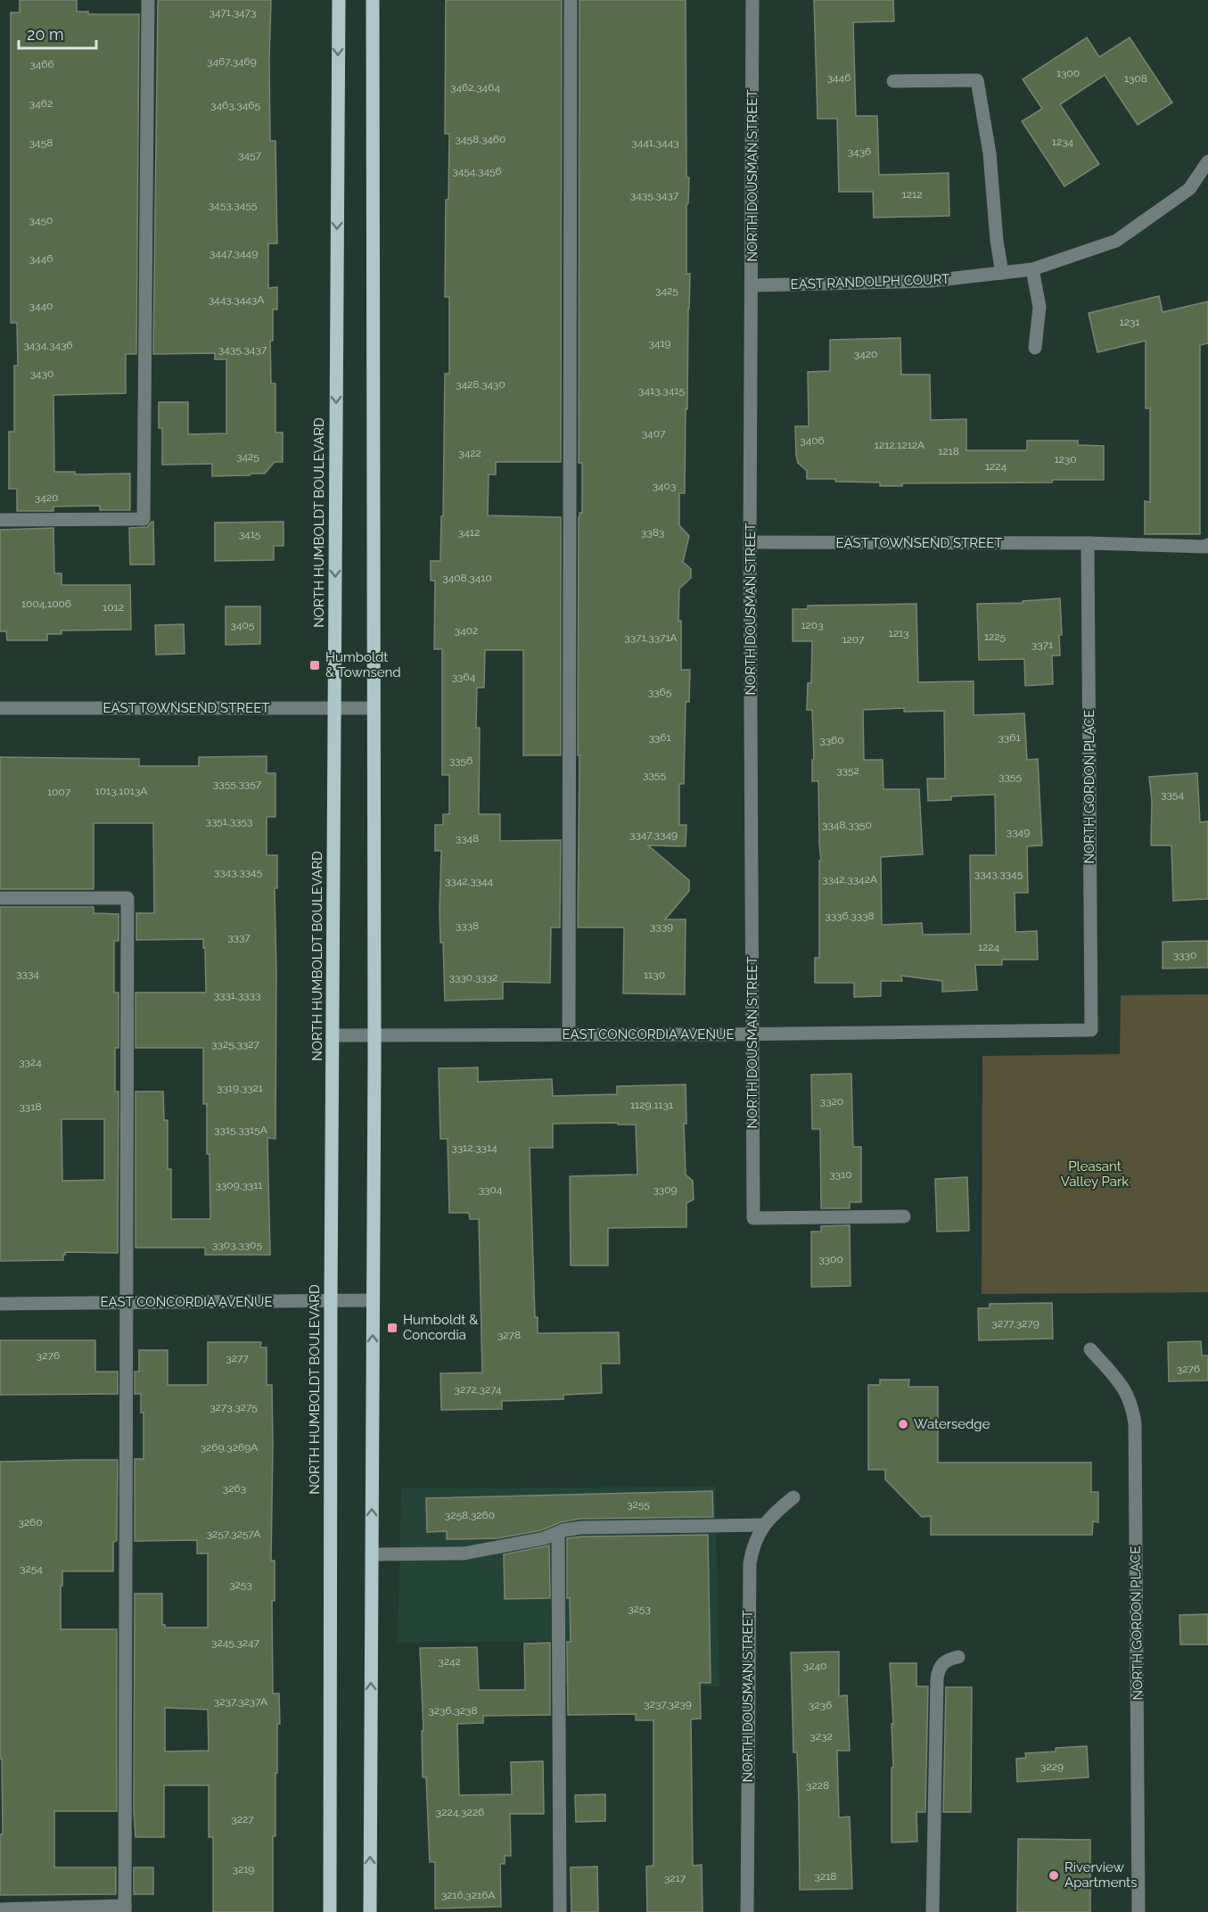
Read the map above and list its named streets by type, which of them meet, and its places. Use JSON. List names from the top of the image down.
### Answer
{
  "streets": {
    "main road": ["NORTH HUMBOLDT BOULEVARD"],
    "street": [
      "NORTH DOUSMAN STREET",
      "EAST RANDOLPH COURT",
      "EAST TOWNSEND STREET",
      "NORTH GORDON PLACE",
      "EAST CONCORDIA AVENUE"
    ]
  },
  "crossings": [
    ["NORTH DOUSMAN STREET", "EAST RANDOLPH COURT"],
    ["NORTH DOUSMAN STREET", "EAST TOWNSEND STREET"],
    ["NORTH DOUSMAN STREET", "EAST CONCORDIA AVENUE"],
    ["NORTH HUMBOLDT BOULEVARD", "EAST TOWNSEND STREET"],
    ["NORTH HUMBOLDT BOULEVARD", "EAST CONCORDIA AVENUE"],
    ["EAST TOWNSEND STREET", "NORTH GORDON PLACE"],
    ["NORTH GORDON PLACE", "EAST CONCORDIA AVENUE"]
  ],
  "parks": ["Pleasant Valley Park"],
  "places": {
    "transit": ["Humboldt & Townsend", "Humboldt & Concordia"],
    "other": ["Watersedge", "Riverview Apartments"]
  },
  "house_numbers": [
    "3471,3473",
    "3467,3469",
    "3466",
    "1300",
    "3446",
    "1308",
    "3462,3464",
    "3462",
    "3463,3465",
    "3458,3460",
    "1234",
    "3458",
    "3441,3443",
    "3436",
    "3457",
    "3454,3456",
    "1212",
    "3435,3437",
    "3453,3455",
    "3450",
    "3447,3449",
    "3446",
    "3425",
    "3443,3443A",
    "3440",
    "1231",
    "3419",
    "3434,3436",
    "3435,3437",
    "3420",
    "3430",
    "3428,3430",
    "3413,3415",
    "3407",
    "3406",
    "1212,1212A",
    "1218",
    "3422",
    "3425",
    "1230",
    "1224",
    "3403",
    "3420",
    "3412",
    "3383",
    "3415",
    "3408,3410",
    "1004,1006",
    "1012",
    "3405",
    "1203",
    "3402",
    "1213",
    "1225",
    "3371,3371A",
    "1207",
    "3371",
    "3364",
    "3365",
    "3361",
    "3361",
    "3360",
    "3356",
    "3352",
    "3355",
    "3355",
    "3355,3357",
    "1013,1013A",
    "1007",
    "3354",
    "3351,3353",
    "3348,3350",
    "3349",
    "3347,3349",
    "3348",
    "3343,3345",
    "3343,3345",
    "3342,3342A",
    "3342,3344",
    "3336,3338",
    "3338",
    "3339",
    "3337",
    "1224",
    "3330",
    "3334",
    "1130",
    "3330,3332",
    "3331,3333",
    "3325,3327",
    "3324",
    "3319,3321",
    "3320",
    "1129,1131",
    "3318",
    "3315,3315A",
    "3312,3314",
    "3310",
    "3309,3311",
    "3304",
    "3309",
    "3303,3305",
    "3300",
    "3277,3279",
    "3278",
    "3276",
    "3277",
    "3276",
    "3272,3274",
    "3273,3275",
    "3269,3269A",
    "3263",
    "3255",
    "3258,3260",
    "3260",
    "3257,3257A",
    "3254",
    "3253",
    "3253",
    "3245,3247",
    "3242",
    "3240",
    "3237,3237A",
    "3237,3239",
    "3236",
    "3236,3238",
    "3232",
    "3229",
    "3228",
    "3224,3226",
    "3227",
    "3219",
    "3218",
    "3217",
    "3216,3216A"
  ],
  "scale_bar": "20 m"
}
